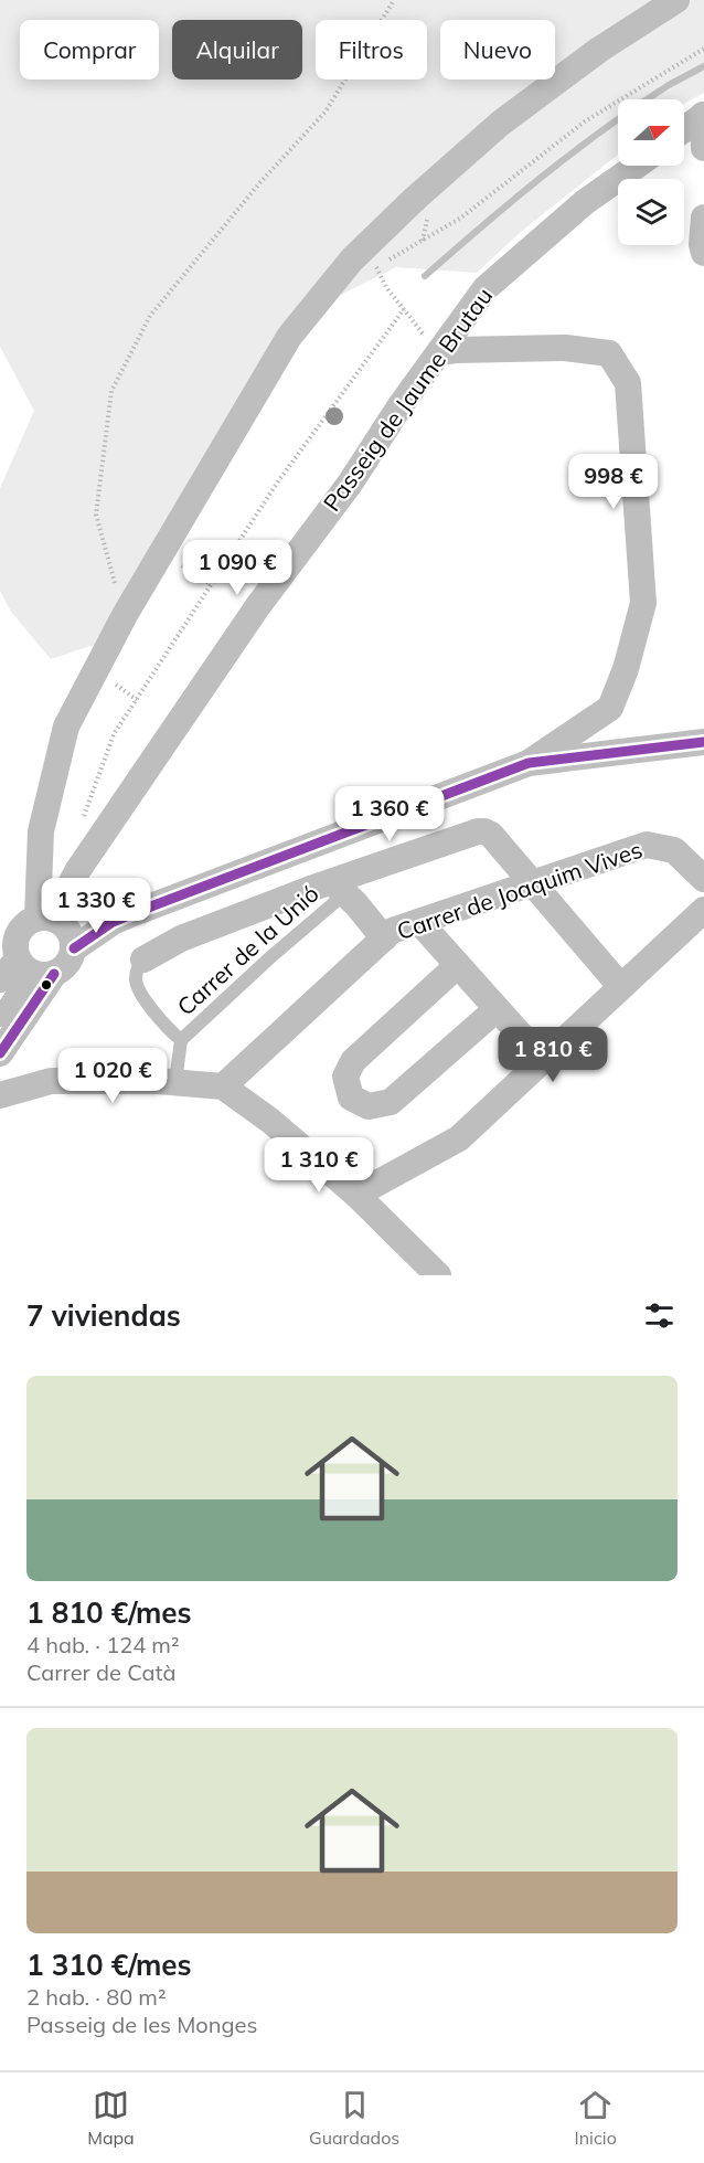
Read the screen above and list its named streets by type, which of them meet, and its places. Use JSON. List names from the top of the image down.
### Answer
{
  "streets": {
    "street": ["Passeig de Jaume Brutau", "Carrer de Joaquim Vives"],
    "lane": ["Carrer de la Unió"]
  },
  "north": "right",
  "page": {
    "chip": [
      "Comprar",
      "Alquilar",
      "Filtros",
      "Nuevo"
    ],
    "price": [
      "998 €",
      "1 090 €",
      "1 360 €",
      "1 330 €",
      "1 810 €",
      "1 020 €",
      "1 310 €"
    ],
    "heading": "7 viviendas",
    "list": [
      {
        "name": "1 810 €/mes",
        "note": "4 hab. · 124 m² · Carrer de Catà"
      },
      {
        "name": "1 310 €/mes",
        "note": "2 hab. · 80 m² · Passeig de les Monges"
      }
    ],
    "tabs": ["Mapa", "Guardados", "Inicio"]
  }
}
